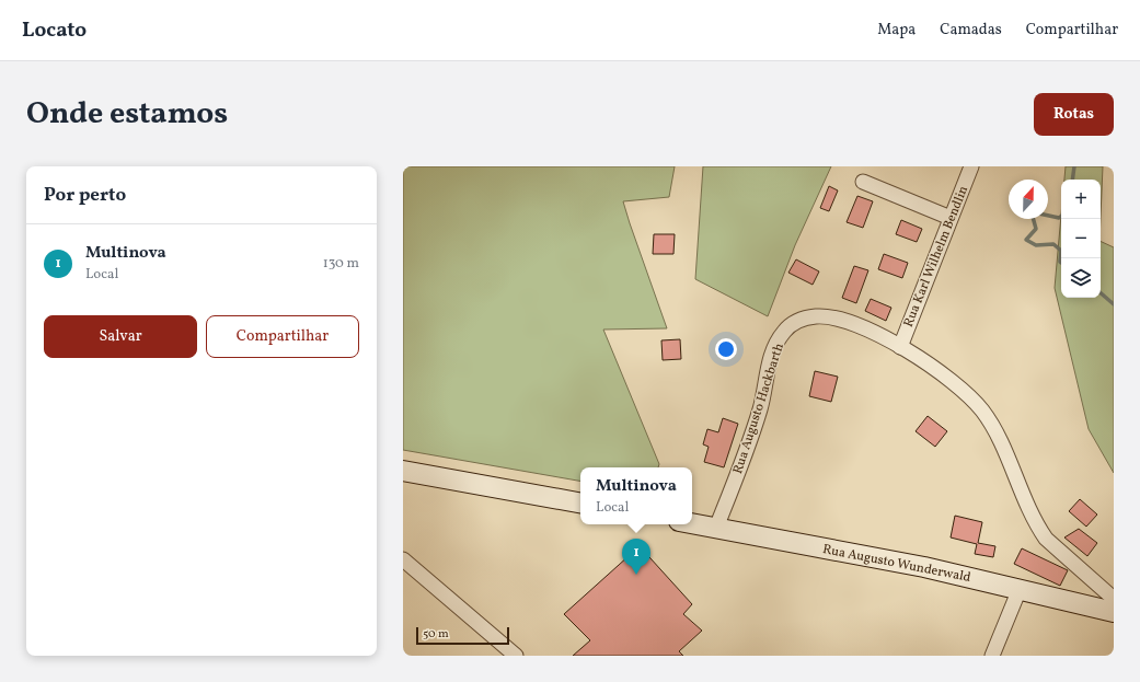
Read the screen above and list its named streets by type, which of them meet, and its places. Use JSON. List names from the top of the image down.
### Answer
{
  "streets": {
    "main road": ["Rua Augusto Wunderwald"],
    "street": ["Rua Karl Wilhelm Bendlin", "Rua Augusto Hackbarth"]
  },
  "crossings": [
    ["Rua Karl Wilhelm Bendlin", "Rua Augusto Hackbarth"],
    ["Rua Augusto Hackbarth", "Rua Augusto Wunderwald"]
  ],
  "scale_bar": "50 m",
  "north": "top",
  "page": {
    "header": "Locato",
    "nav": ["Mapa", "Camadas", "Compartilhar"],
    "title": "Onde estamos",
    "buttons": [
      "Rotas",
      ["Salvar", "Compartilhar"]
    ],
    "heading": "Por perto",
    "map_buttons": ["+", "−"],
    "list": [
      {
        "mark": "1",
        "name": "Multinova",
        "note": "Local",
        "value": "130 m"
      }
    ],
    "popup": ["Multinova", "Local"],
    "pins": "1",
    "scale": "50 m"
  }
}
